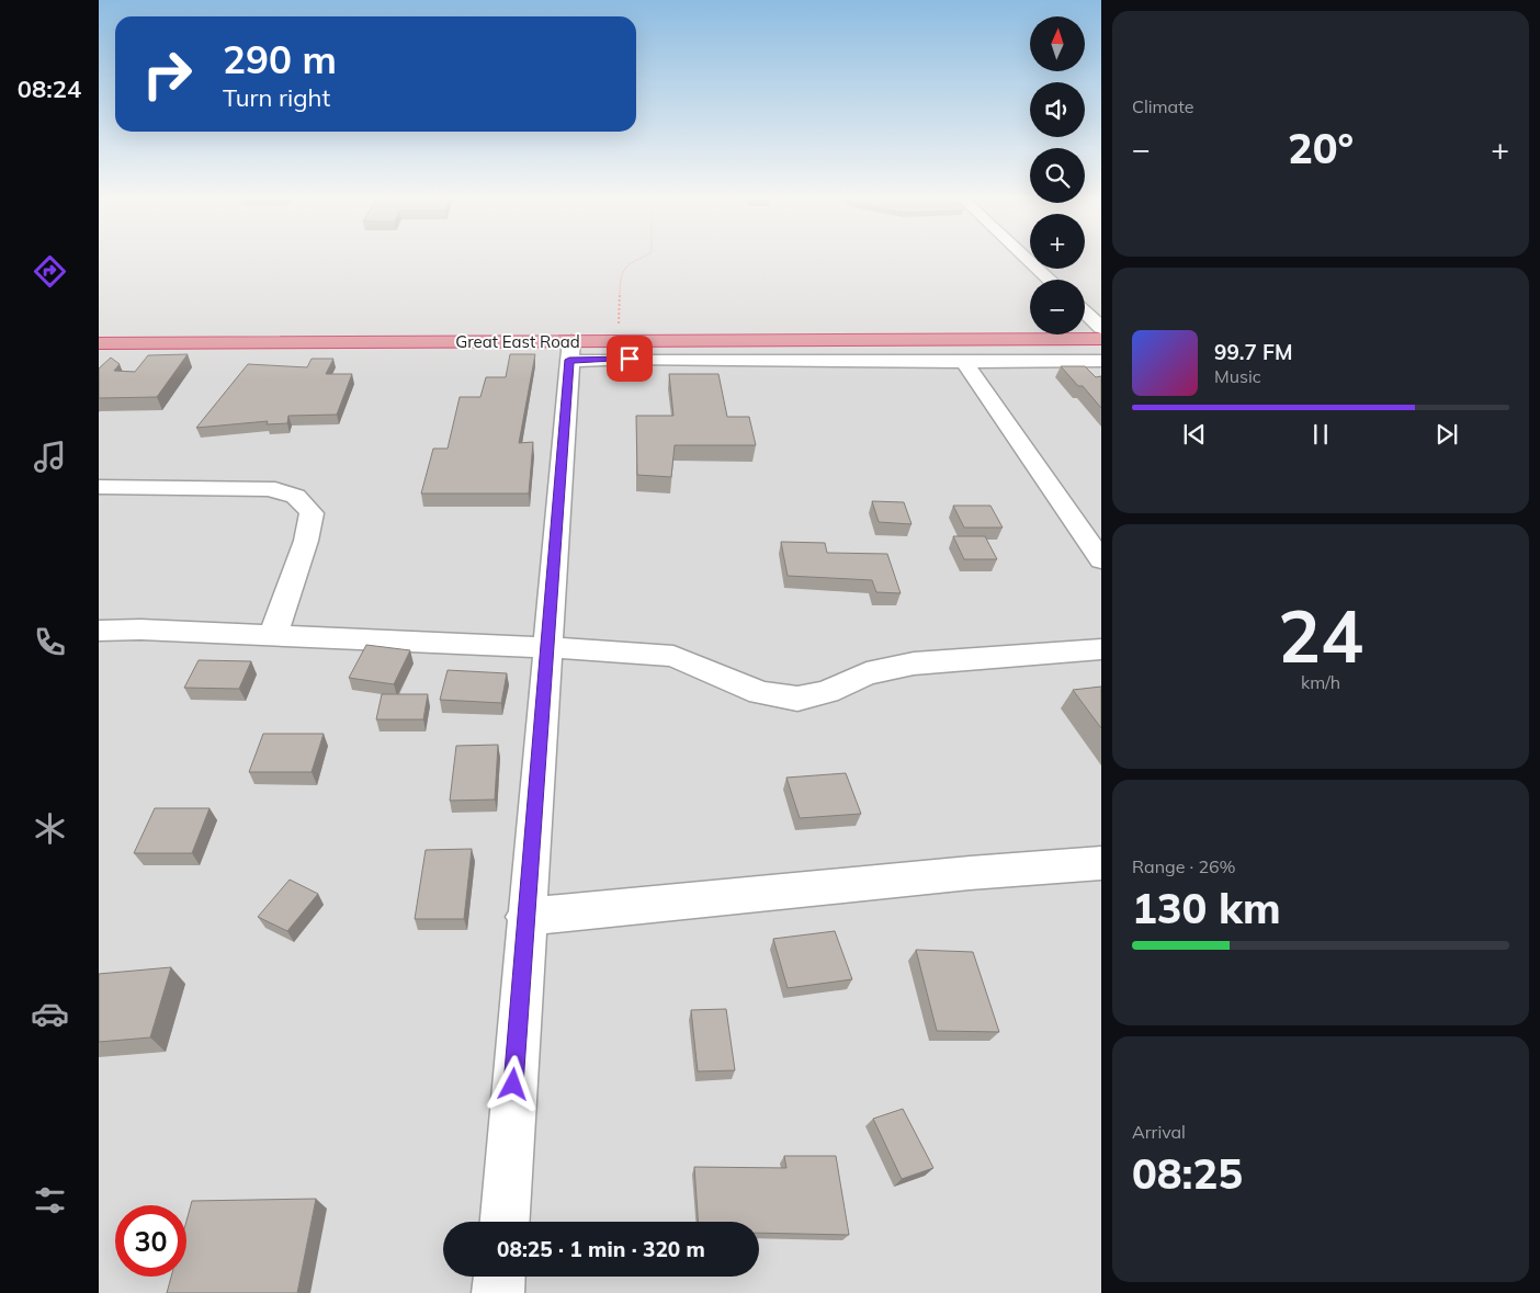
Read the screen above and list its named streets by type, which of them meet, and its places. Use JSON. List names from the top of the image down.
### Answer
{
  "streets": {
    "highway": ["Great East Road"]
  },
  "north": "top",
  "page": {
    "tabs": "08:24",
    "tile": [
      "Climate",
      ["24", "km/h"],
      ["Range · 26%", "130 km"],
      ["Arrival", "08:25"]
    ],
    "map_buttons": ["+", "−"],
    "turn": ["290 m", "Turn right"],
    "heat": ["−", "20°", "+"],
    "song": ["99.7 FM", "Music"],
    "limit": "30",
    "trip": "08:25 · 1 min · 320 m"
  }
}
